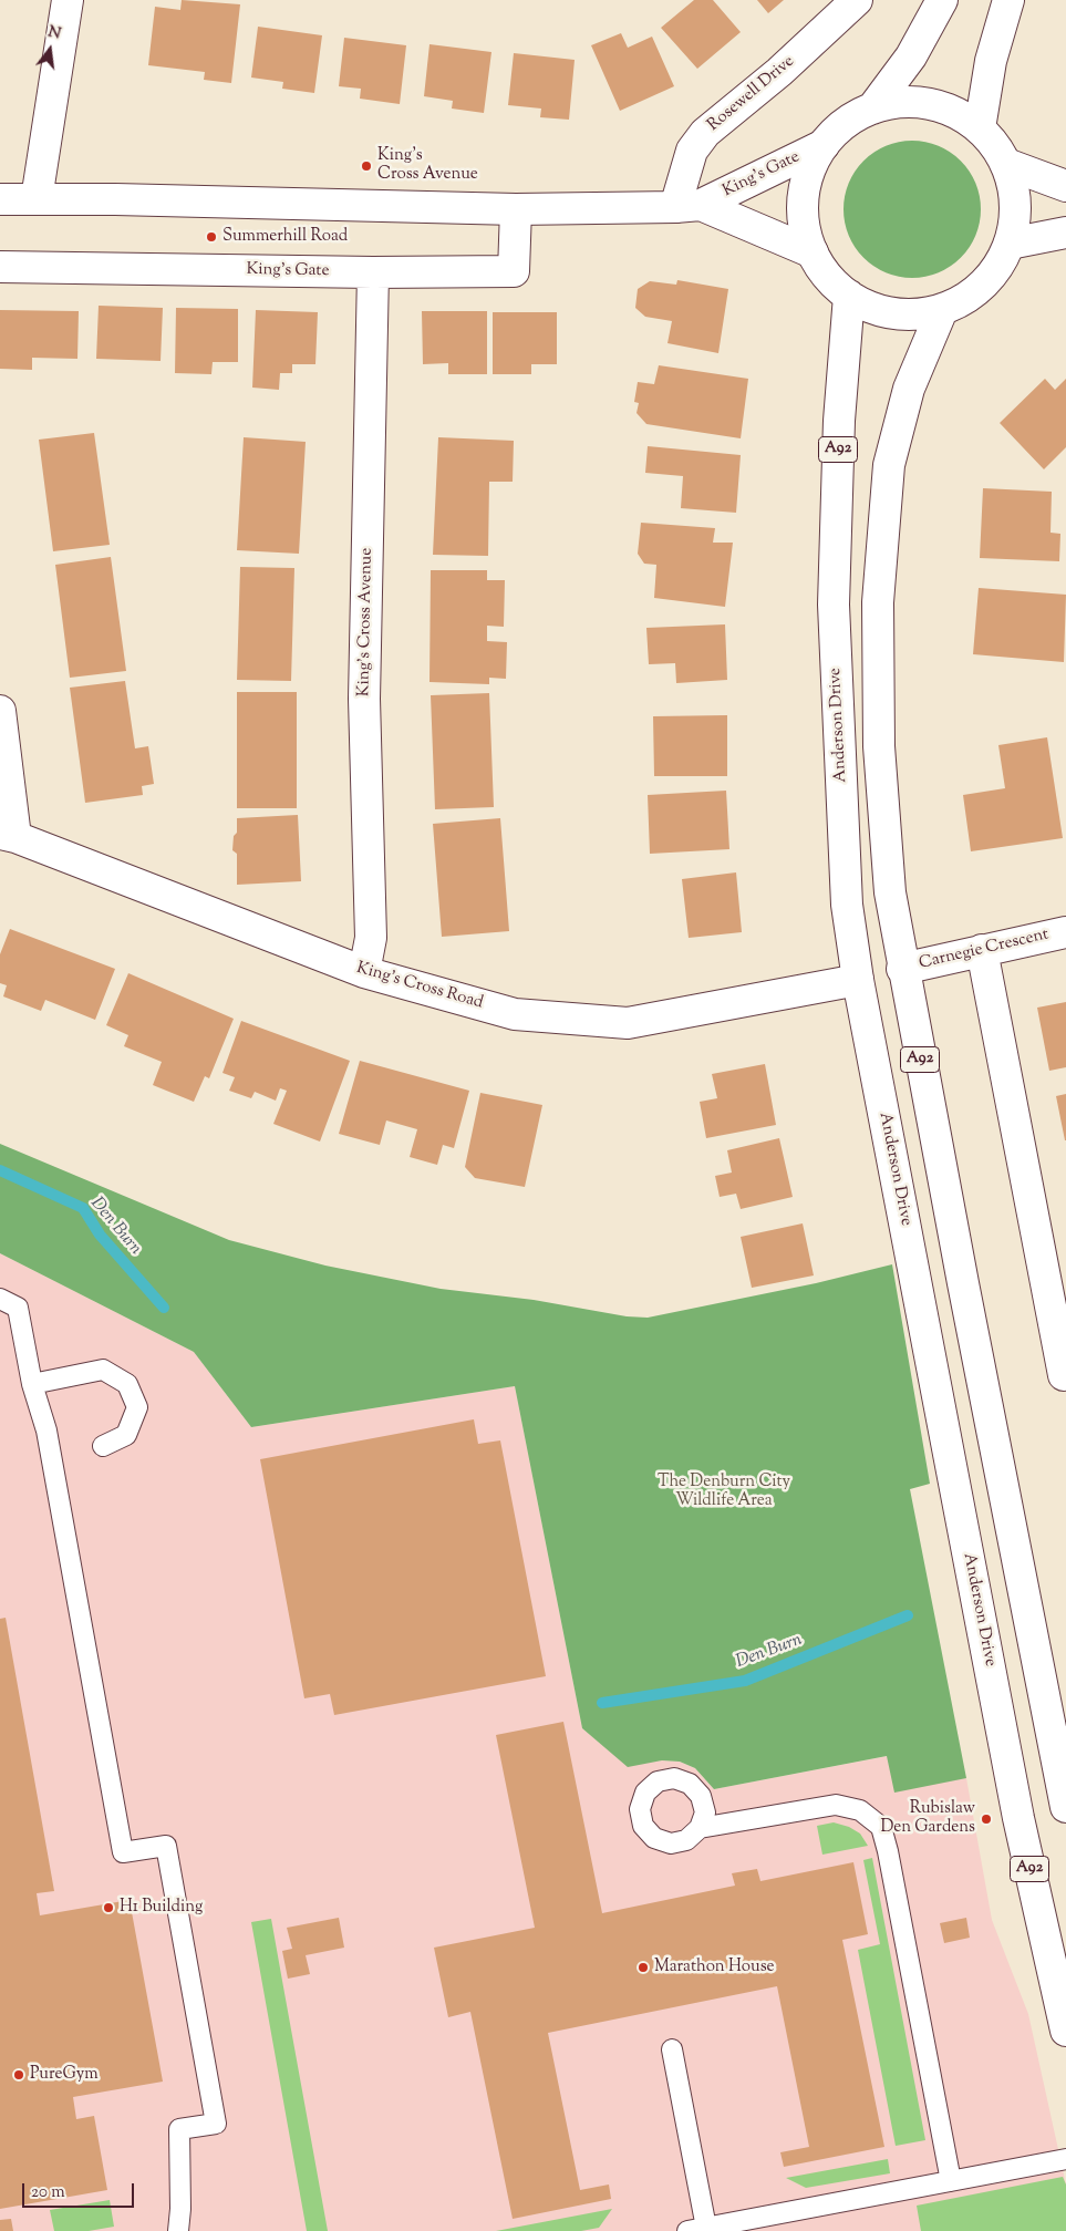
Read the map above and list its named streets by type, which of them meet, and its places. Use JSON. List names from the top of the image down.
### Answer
{
  "streets": {
    "street": [
      "Rosewell Drive",
      "King's Gate",
      "A92",
      "King's Cross Avenue",
      "Anderson Drive",
      "Carnegie Crescent",
      "King's Cross Road"
    ]
  },
  "crossings": [
    ["Rosewell Drive", "King's Gate"],
    ["King's Gate", "King's Cross Avenue"],
    ["A92", "Carnegie Crescent"],
    ["King's Cross Avenue", "King's Cross Road"],
    ["Anderson Drive", "King's Cross Road"]
  ],
  "water": ["Den Burn"],
  "parks": ["The Denburn City Wildlife Area"],
  "places": [
    "King's Cross Avenue",
    "Summerhill Road",
    "Rubislaw Den Gardens",
    "H1 Building",
    "Marathon House",
    "PureGym"
  ],
  "scale_bar": "20 m",
  "north": "top"
}
